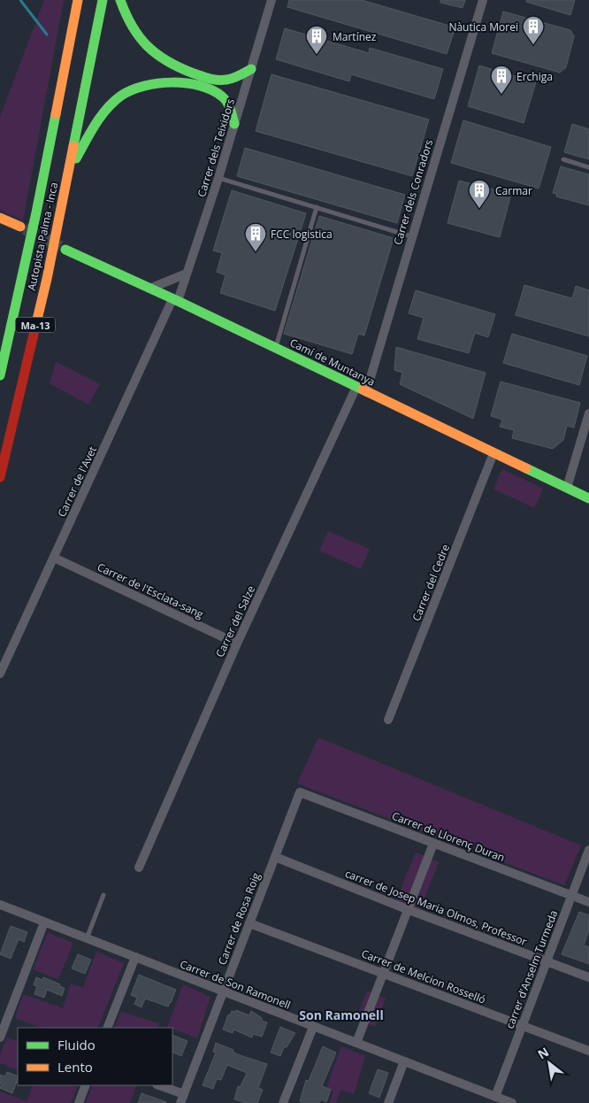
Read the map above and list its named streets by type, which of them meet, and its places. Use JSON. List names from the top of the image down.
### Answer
{
  "streets": {
    "main road": ["Autopista Palma - Inca", "Ma-13", "Camí de Muntanya"],
    "street": [
      "Carrer dels Teixidors",
      "Carrer dels Conradors",
      "Carrer de l'Avet",
      "Carrer del Cedre",
      "Carrer de l'Esclata-sang",
      "Carrer del Salze",
      "Carrer de Llorenç Duran",
      "carrer de Josep Maria Olmos, Professor",
      "Carrer de Rosa Roig",
      "carrer d'Anselm Turmeda",
      "Carrer de Melcion Rosselló",
      "Carrer de Son Ramonell"
    ]
  },
  "crossings": [
    ["Carrer dels Teixidors", "Camí de Muntanya"],
    ["Carrer dels Teixidors", "Carrer de l'Avet"],
    ["Carrer dels Conradors", "Camí de Muntanya"],
    ["Camí de Muntanya", "Carrer de l'Avet"],
    ["Camí de Muntanya", "Carrer del Cedre"],
    ["Camí de Muntanya", "Carrer del Salze"],
    ["Carrer de l'Avet", "Carrer de l'Esclata-sang"],
    ["Carrer de l'Esclata-sang", "Carrer del Salze"],
    ["Carrer de Llorenç Duran", "Carrer de Rosa Roig"],
    ["Carrer de Llorenç Duran", "carrer d'Anselm Turmeda"],
    ["carrer de Josep Maria Olmos, Professor", "Carrer de Rosa Roig"],
    ["carrer de Josep Maria Olmos, Professor", "carrer d'Anselm Turmeda"],
    ["Carrer de Rosa Roig", "Carrer de Melcion Rosselló"],
    ["Carrer de Rosa Roig", "Carrer de Son Ramonell"],
    ["carrer d'Anselm Turmeda", "Carrer de Melcion Rosselló"],
    ["carrer d'Anselm Turmeda", "Carrer de Son Ramonell"]
  ],
  "districts": ["Son Ramonell"],
  "places": {
    "building": [
      "Nàutica Morei",
      "Martínez",
      "Erchiga",
      "Carmar",
      "FCC logistica"
    ]
  },
  "legend": ["Fluido", "Lento"],
  "north": "top left"
}
